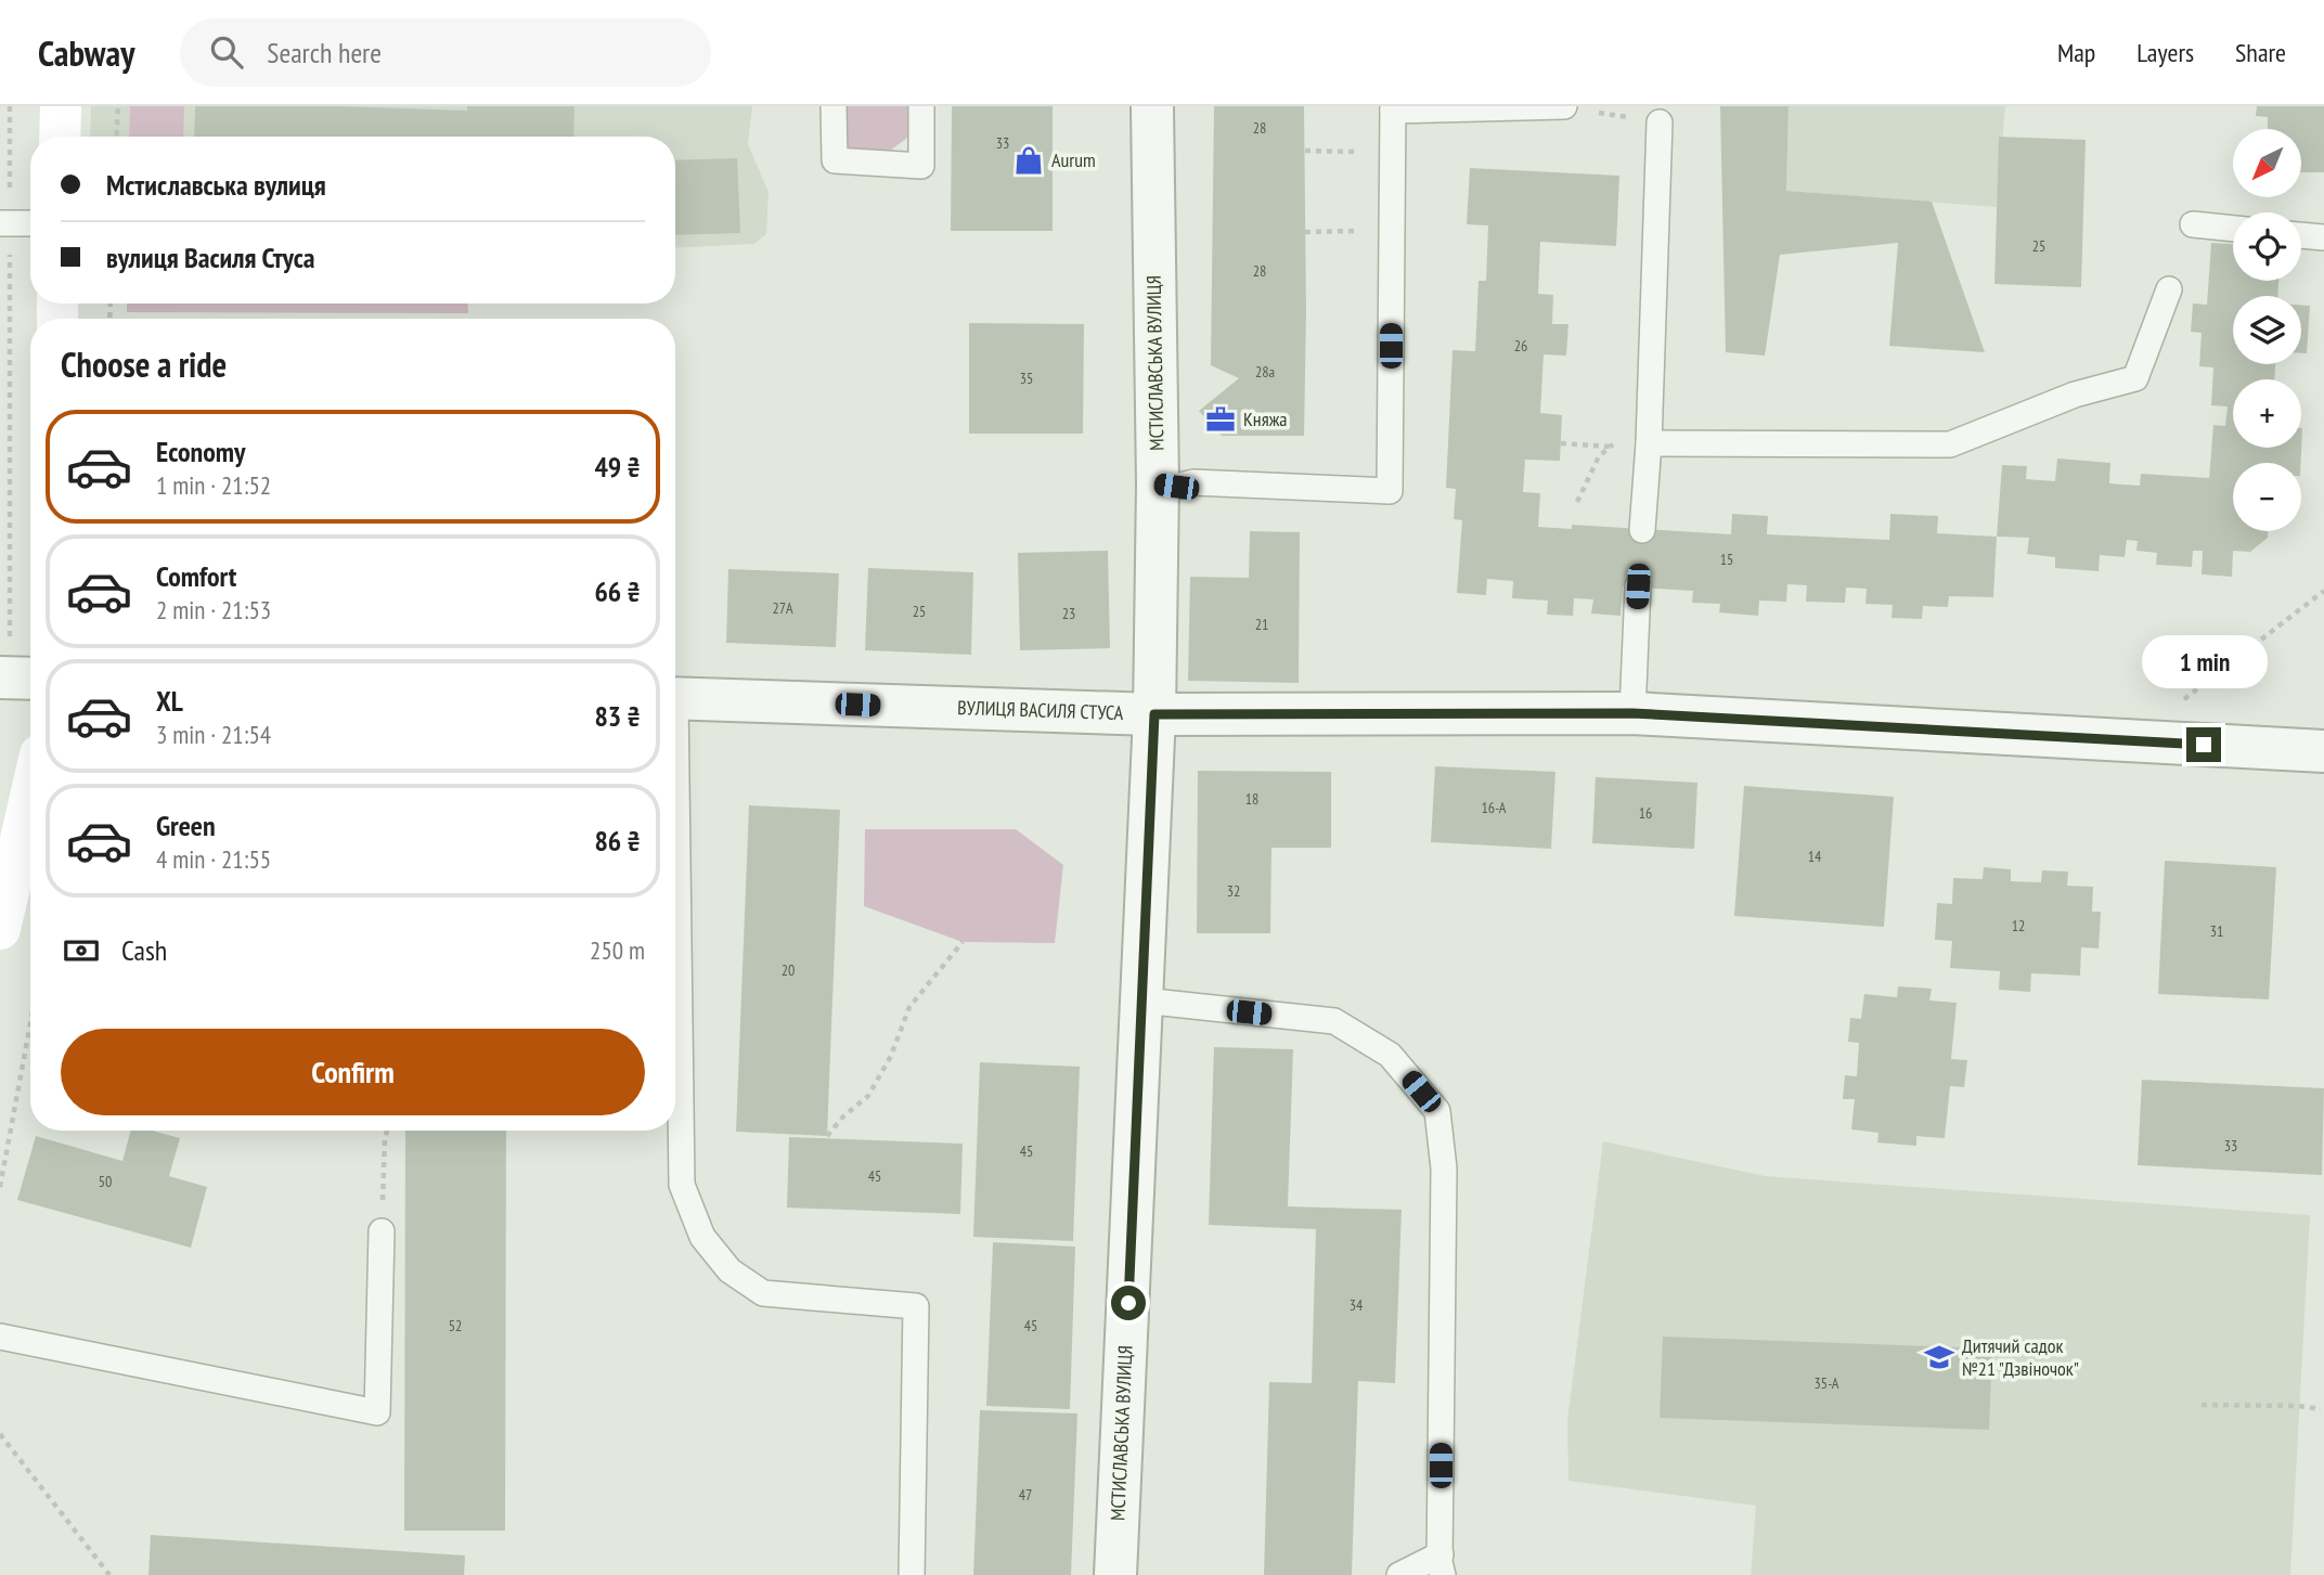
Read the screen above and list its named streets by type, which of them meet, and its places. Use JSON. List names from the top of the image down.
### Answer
{
  "streets": {
    "street": ["МСТИСЛАВСЬКА ВУЛИЦЯ", "ВУЛИЦЯ ВАСИЛЯ СТУСА"]
  },
  "crossings": [
    ["МСТИСЛАВСЬКА ВУЛИЦЯ", "ВУЛИЦЯ ВАСИЛЯ СТУСА"]
  ],
  "places": {
    "shop": ["Aurum"],
    "office": ["Княжа"],
    "school or university": ["Дитячий садок №21 \"Дзвіночок\""]
  },
  "house_numbers": [
    "28",
    "33",
    "25",
    "28",
    "26",
    "28а",
    "35",
    "15",
    "27А",
    "25",
    "23",
    "21",
    "18",
    "16-А",
    "16",
    "14",
    "32",
    "12",
    "31",
    "20",
    "33",
    "45",
    "45",
    "50",
    "34",
    "52",
    "45",
    "35-А",
    "47"
  ],
  "north": "bottom left",
  "page": {
    "header": "Cabway",
    "search": "Search here",
    "nav": ["Map", "Layers", "Share"],
    "map_buttons": ["+", "−"],
    "banner": ["Мстиславська вулиця", "вулиця Василя Стуса"],
    "heading": "Choose a ride",
    "list": [
      {
        "name": "Economy",
        "note": "1 min · 21:52",
        "value": "49 ₴"
      },
      {
        "name": "Comfort",
        "note": "2 min · 21:53",
        "value": "66 ₴"
      },
      {
        "name": "XL",
        "note": "3 min · 21:54",
        "value": "83 ₴"
      },
      {
        "name": "Green",
        "note": "4 min · 21:55",
        "value": "86 ₴"
      }
    ],
    "bubble": "1 min",
    "pay": ["Cash", "250 m"],
    "buttons": "Confirm"
  }
}
